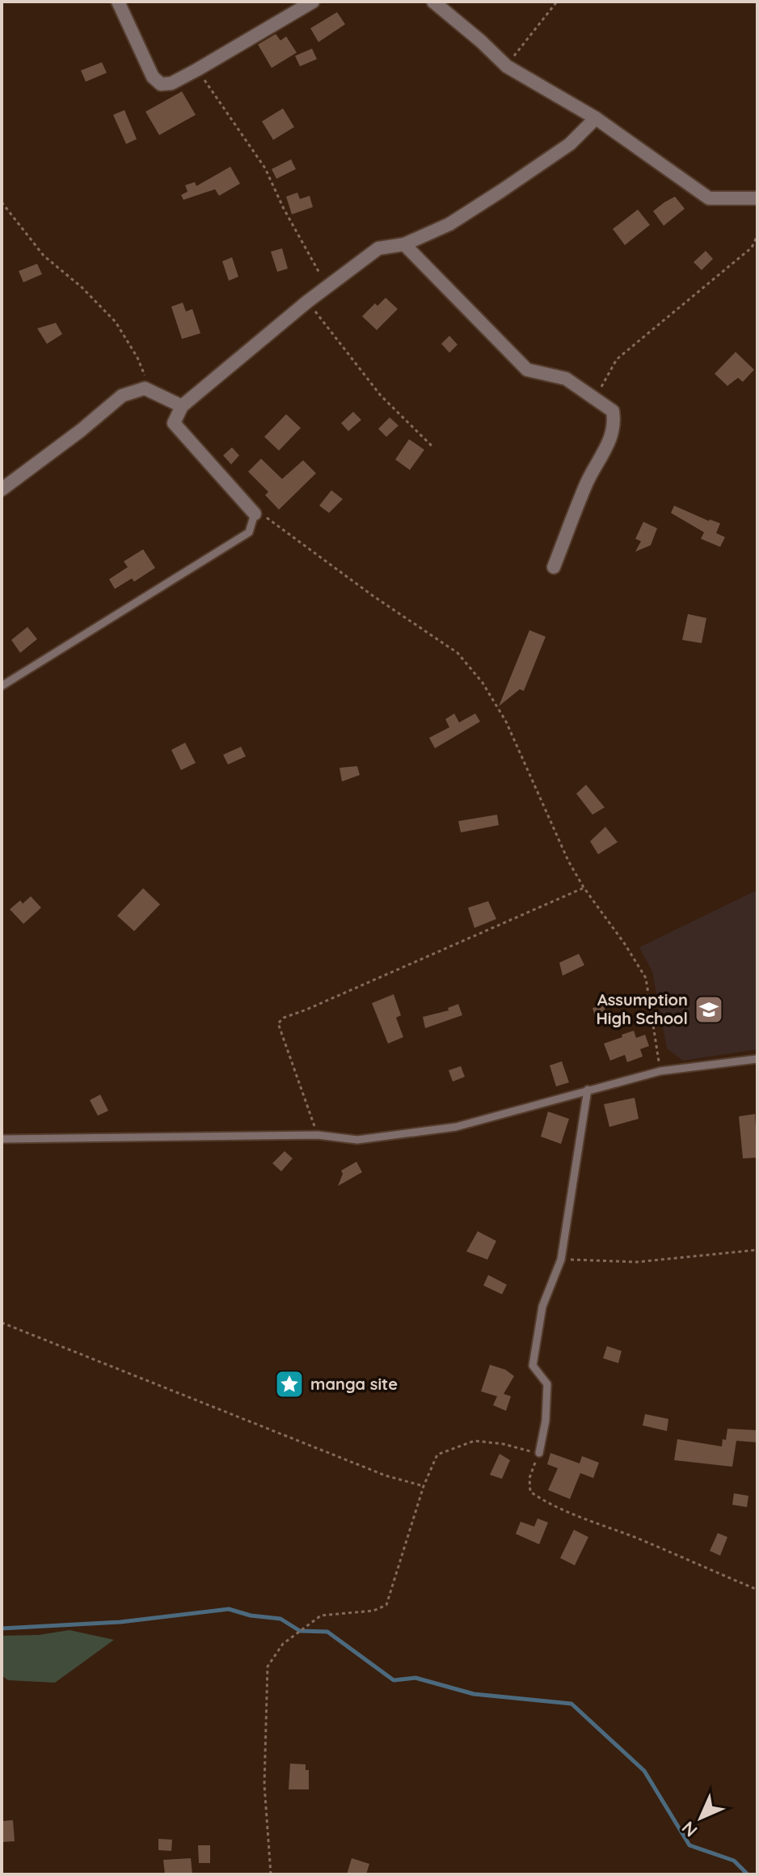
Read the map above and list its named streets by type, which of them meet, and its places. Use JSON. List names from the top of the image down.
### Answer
{
  "places": {
    "school or university": ["Assumption High School"],
    "place": ["manga site"]
  },
  "north": "bottom left"
}
